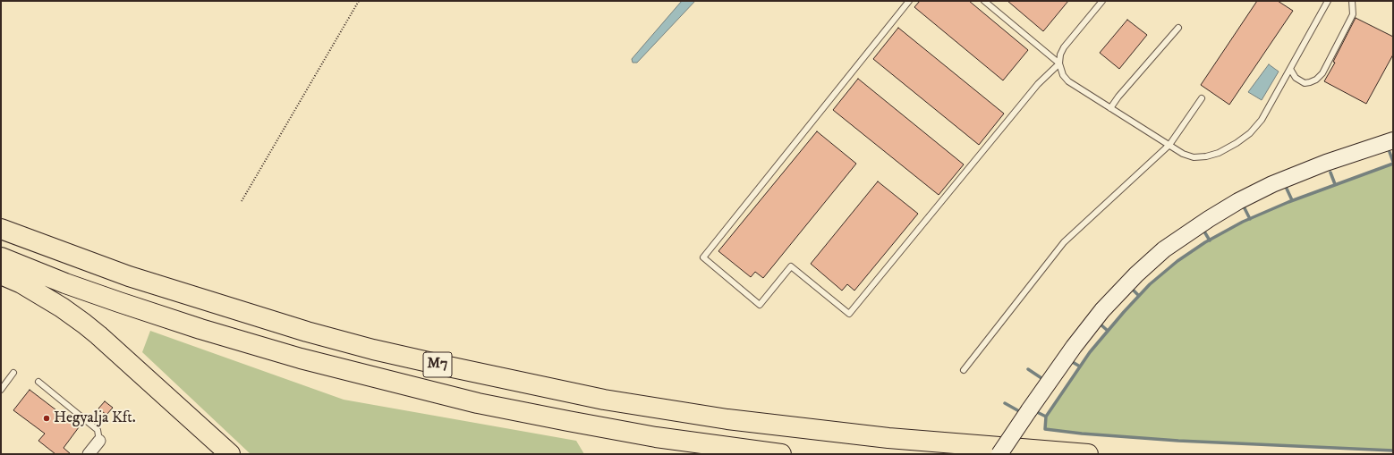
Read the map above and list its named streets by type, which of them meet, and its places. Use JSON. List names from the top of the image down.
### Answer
{
  "streets": {
    "highway": ["M7"]
  },
  "places": ["Hegyalja Kft."]
}
